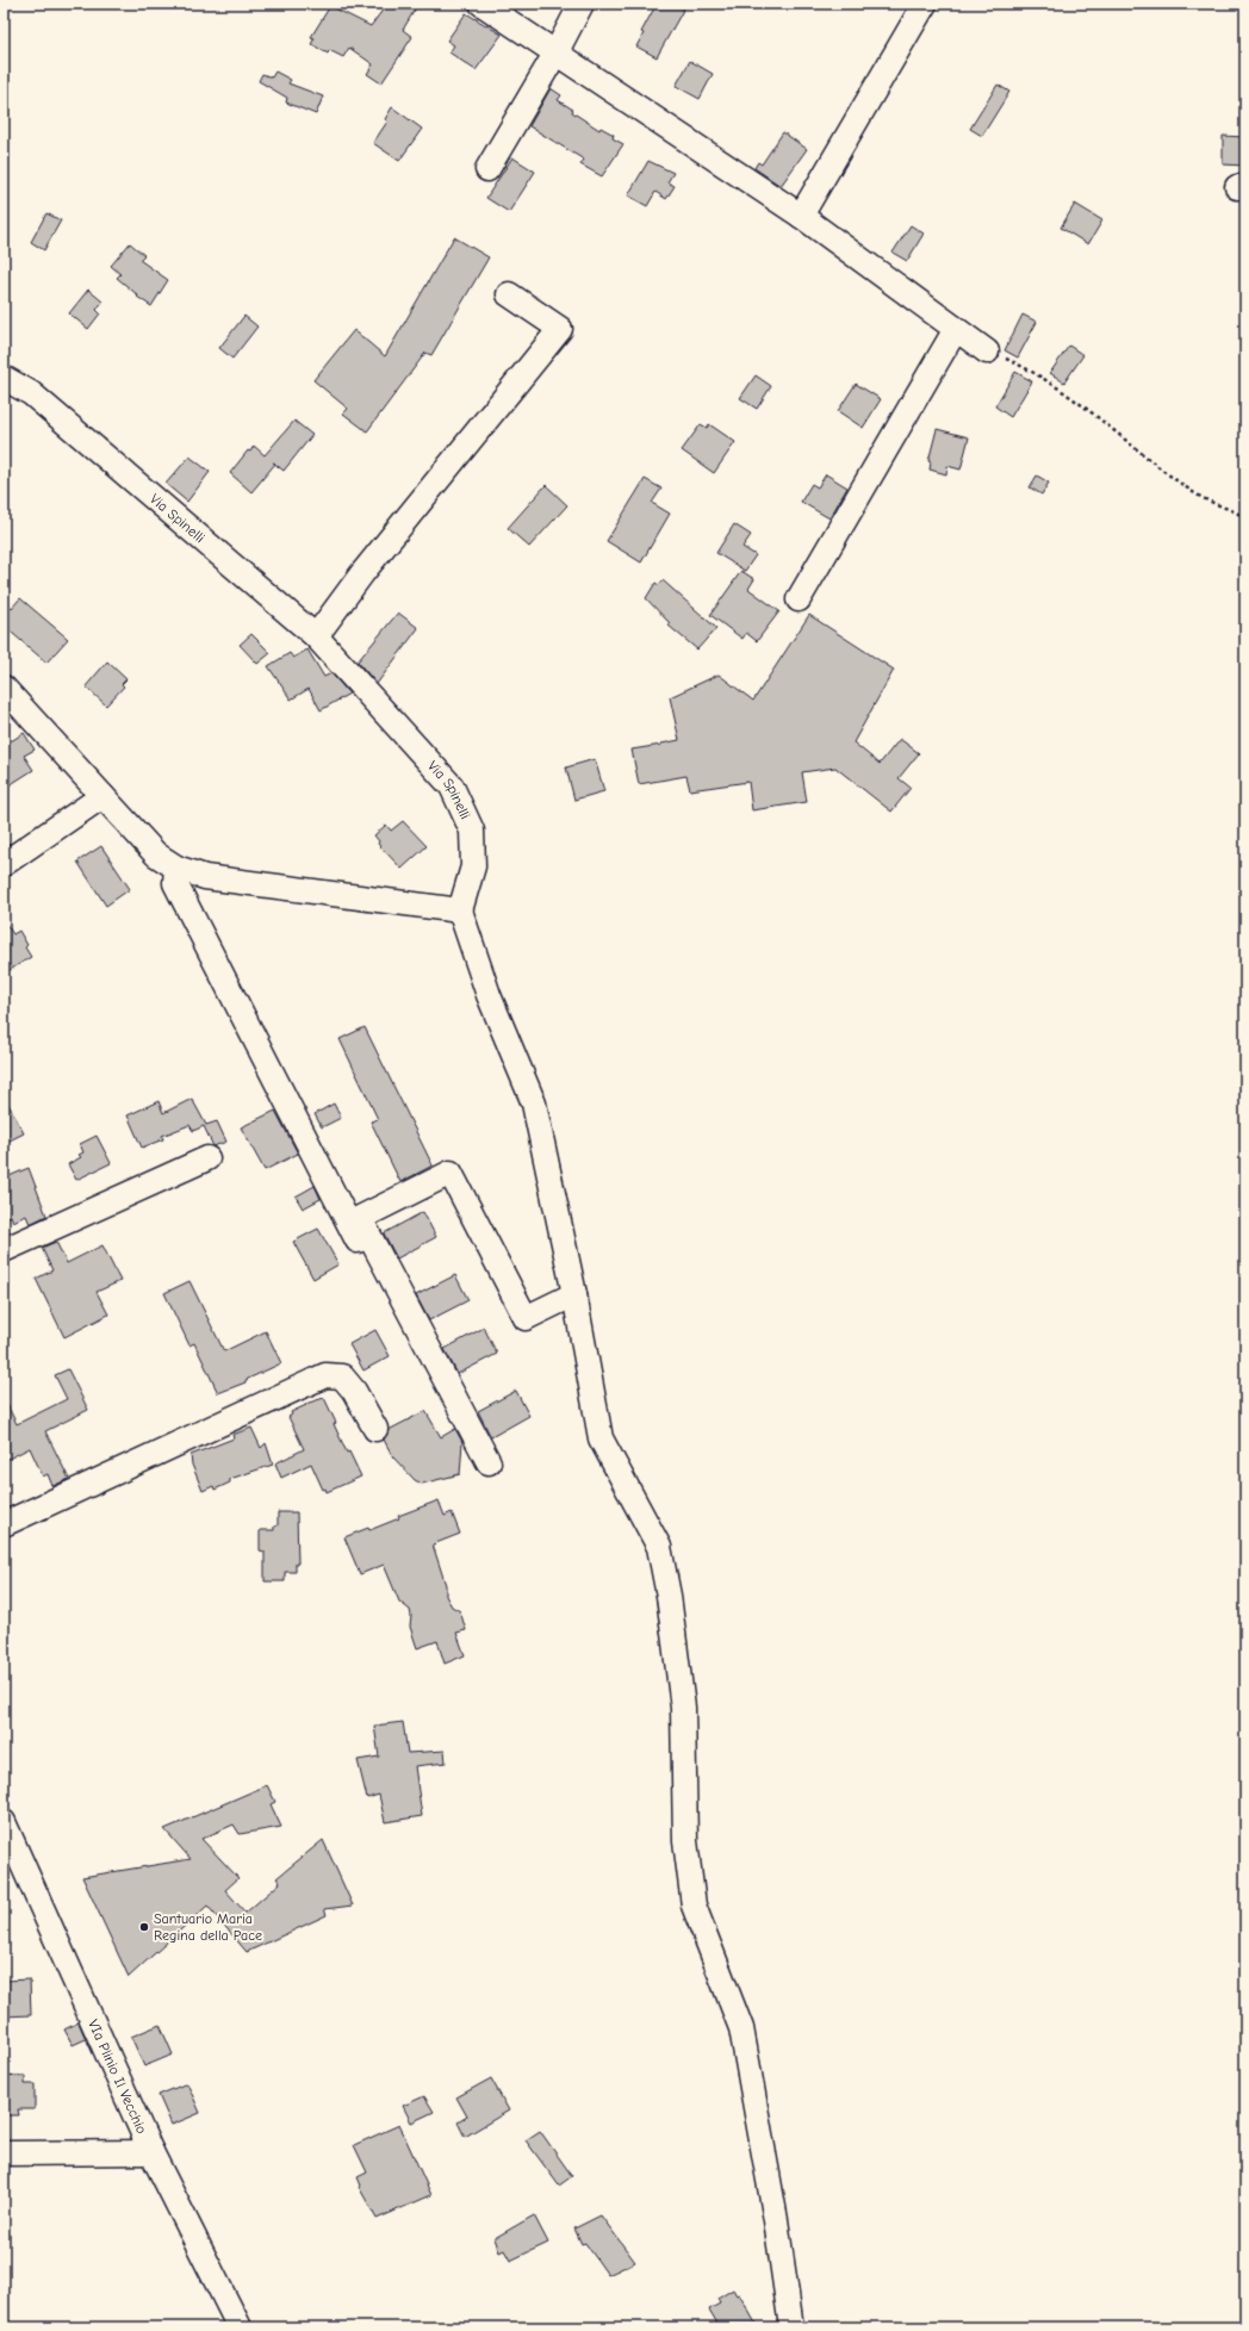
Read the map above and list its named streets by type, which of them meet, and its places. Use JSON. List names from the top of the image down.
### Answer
{
  "streets": {
    "street": ["Via Spinelli", "VIa Plinio Il Vecchio"]
  },
  "places": ["Santuario Maria Regina della Pace"]
}
